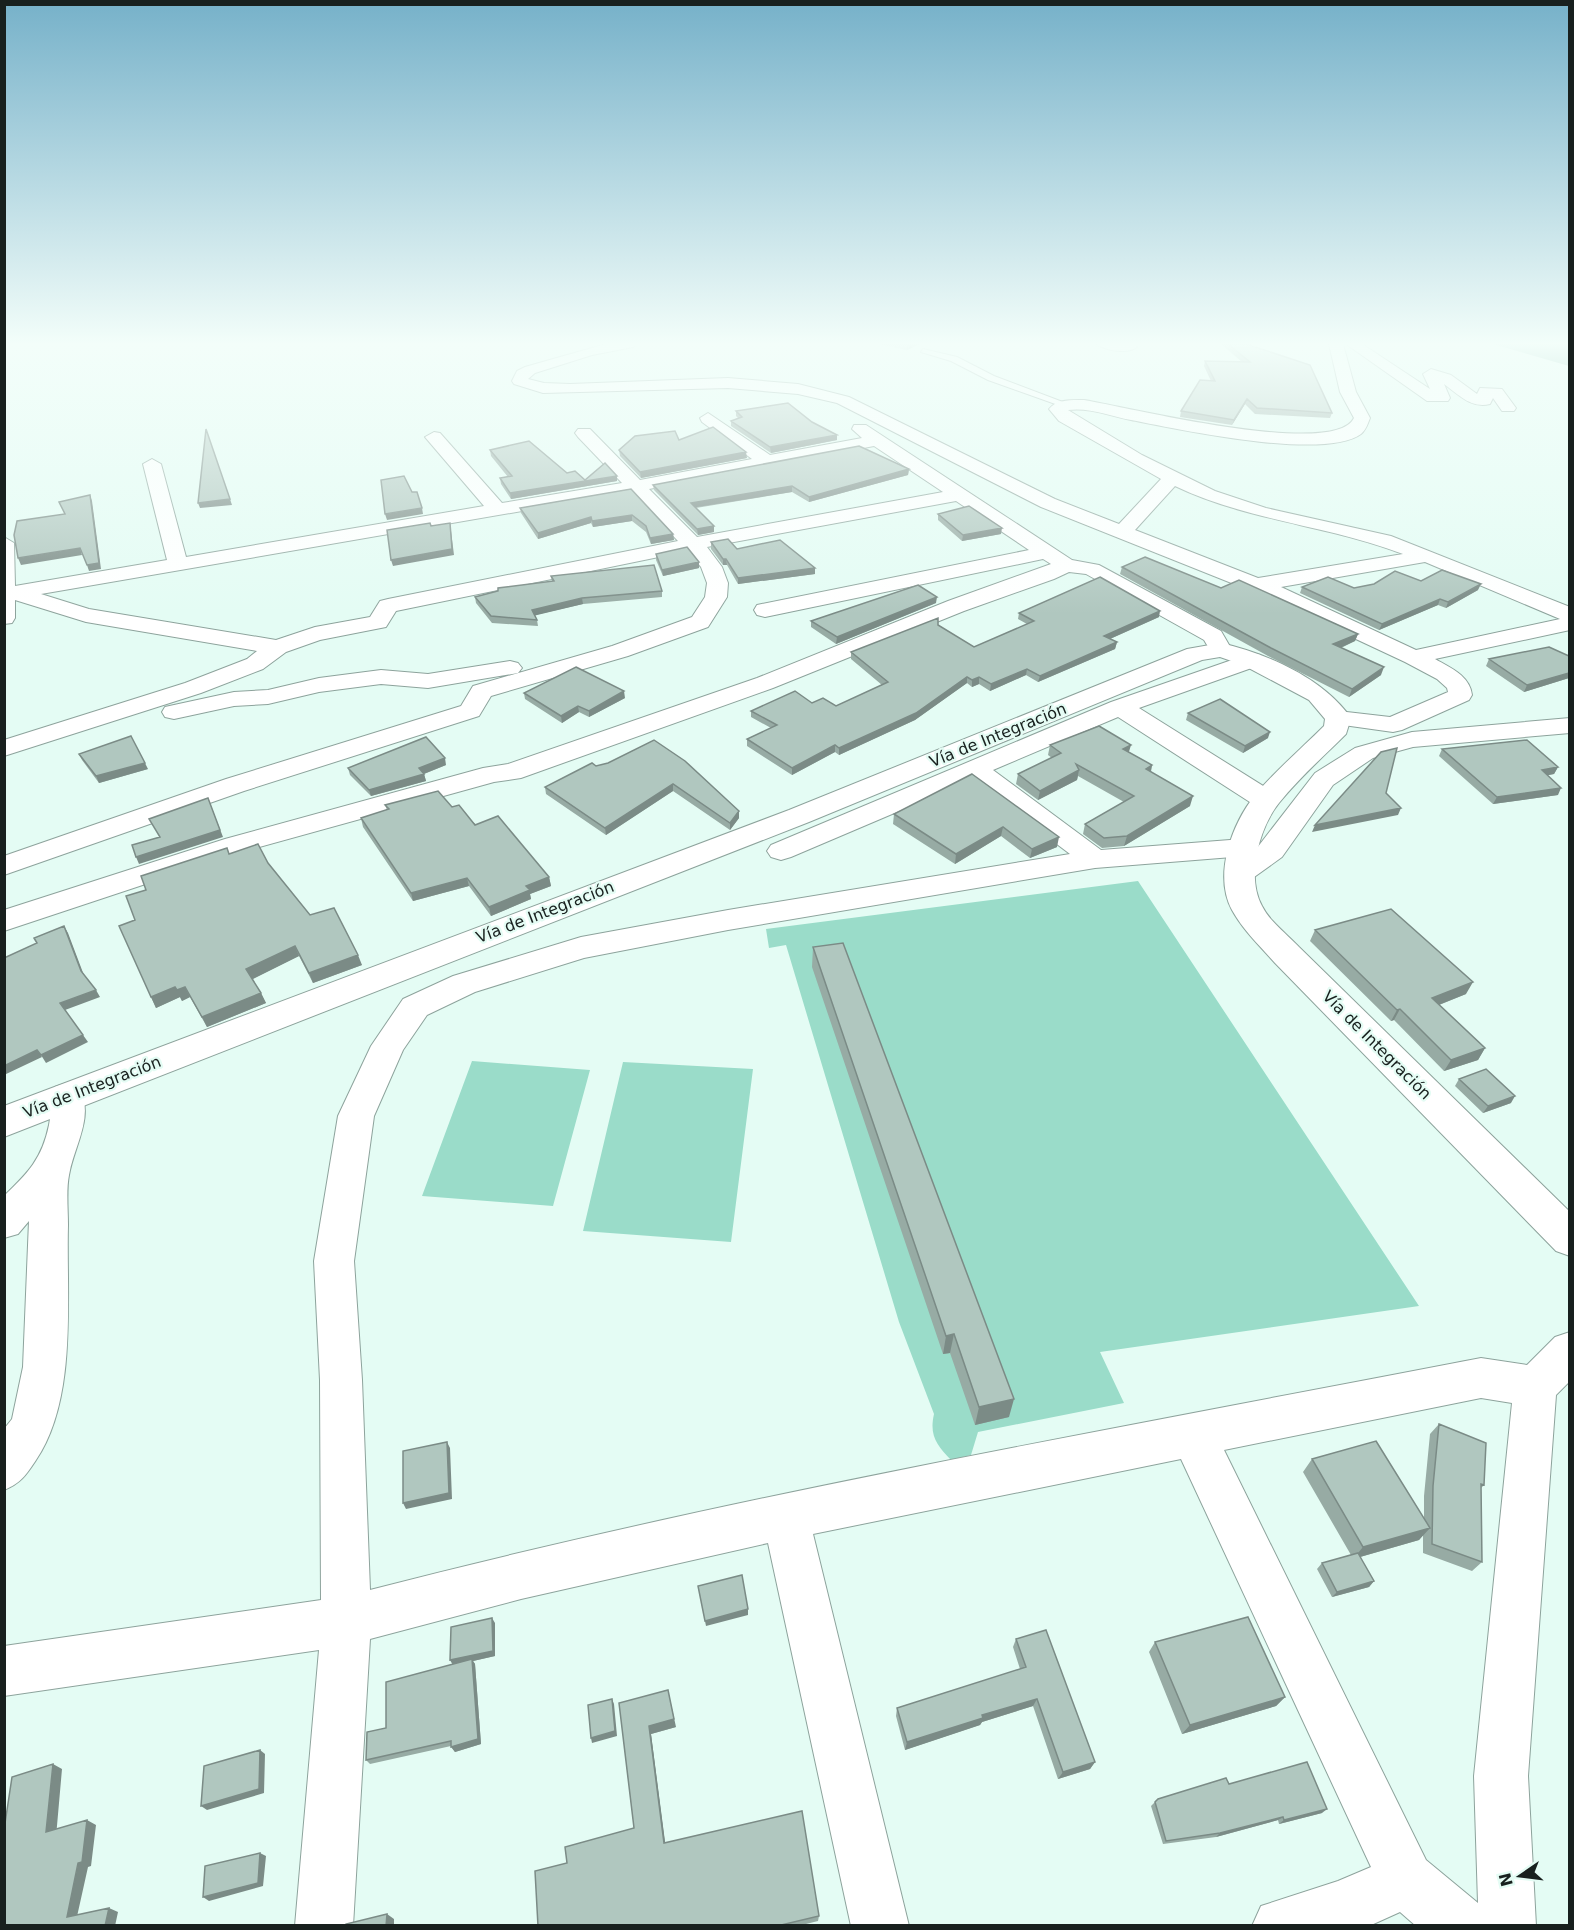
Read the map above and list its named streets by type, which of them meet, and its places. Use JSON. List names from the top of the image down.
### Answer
{
  "streets": {
    "main road": ["Vía de Integración"]
  },
  "north": "left"
}
